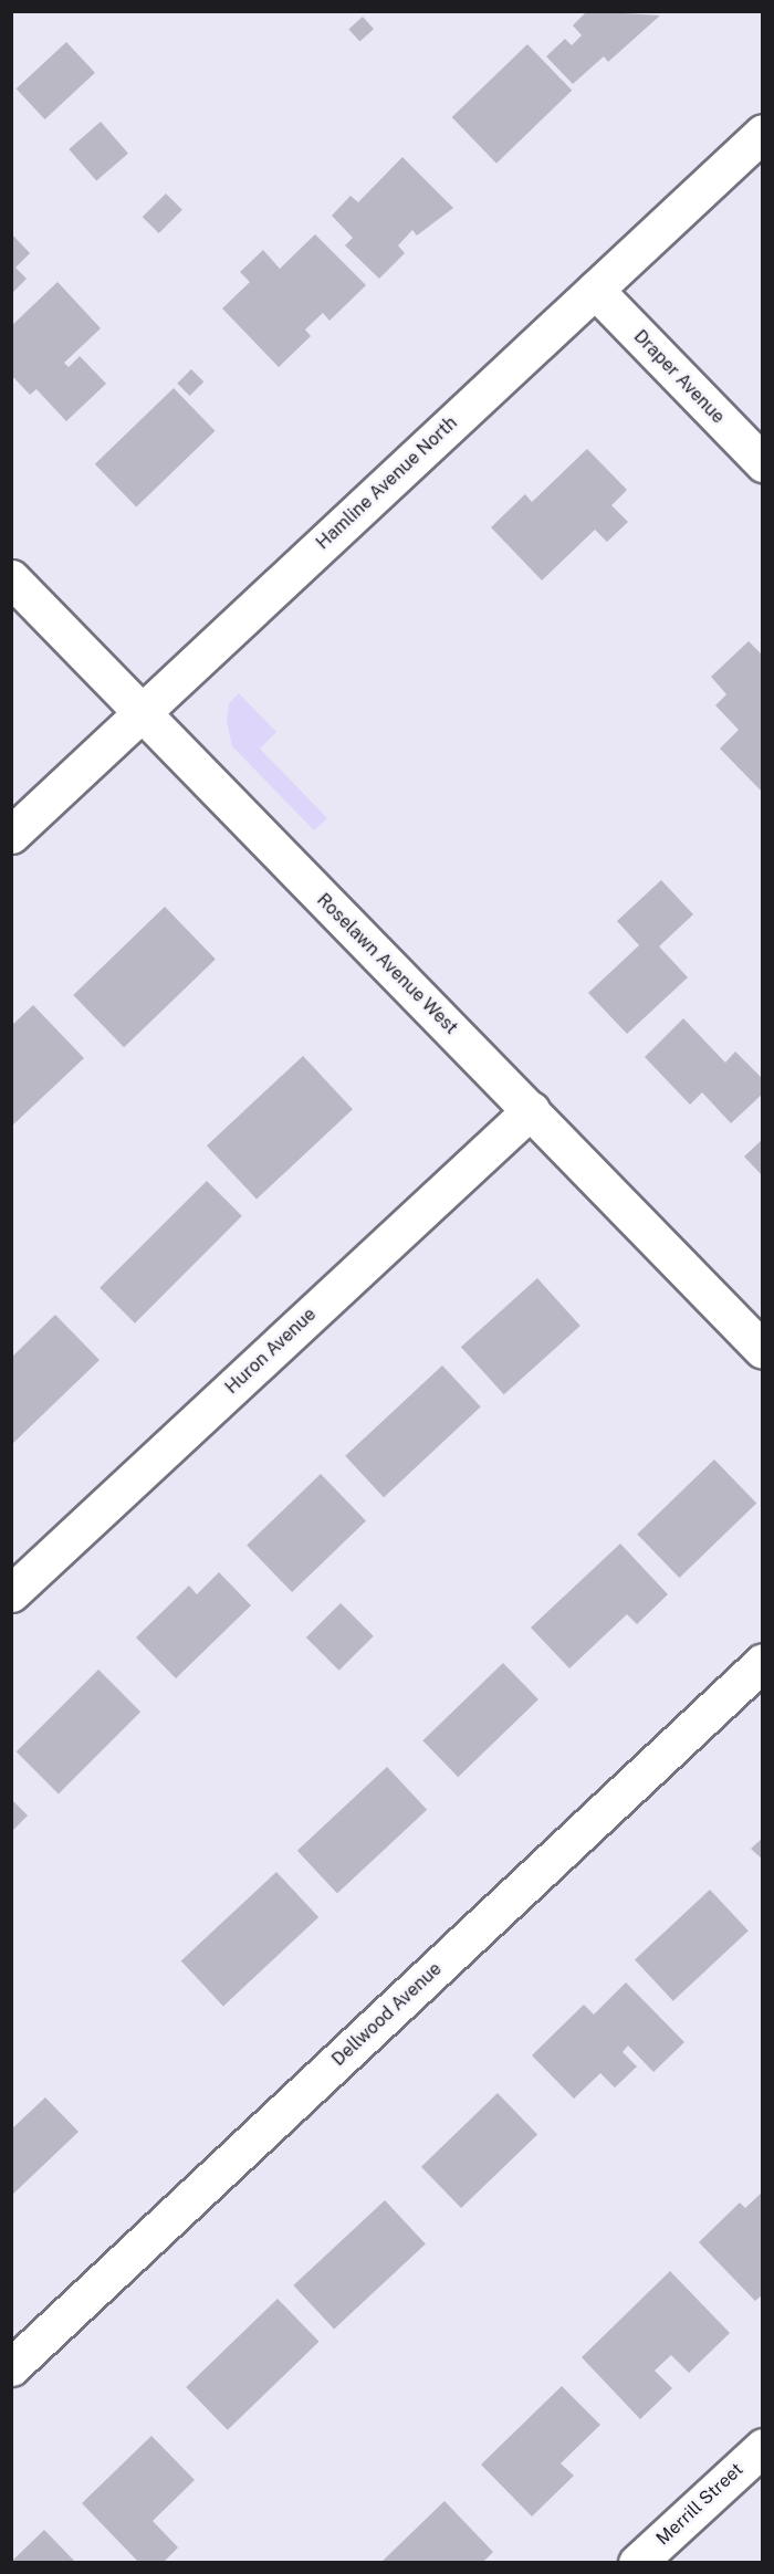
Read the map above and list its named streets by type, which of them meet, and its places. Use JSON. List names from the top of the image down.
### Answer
{
  "streets": {
    "street": [
      "Draper Avenue",
      "Hamline Avenue North",
      "Roselawn Avenue West",
      "Huron Avenue",
      "Dellwood Avenue",
      "Merrill Street"
    ]
  },
  "crossings": [
    ["Draper Avenue", "Hamline Avenue North"],
    ["Hamline Avenue North", "Roselawn Avenue West"],
    ["Roselawn Avenue West", "Huron Avenue"]
  ]
}
